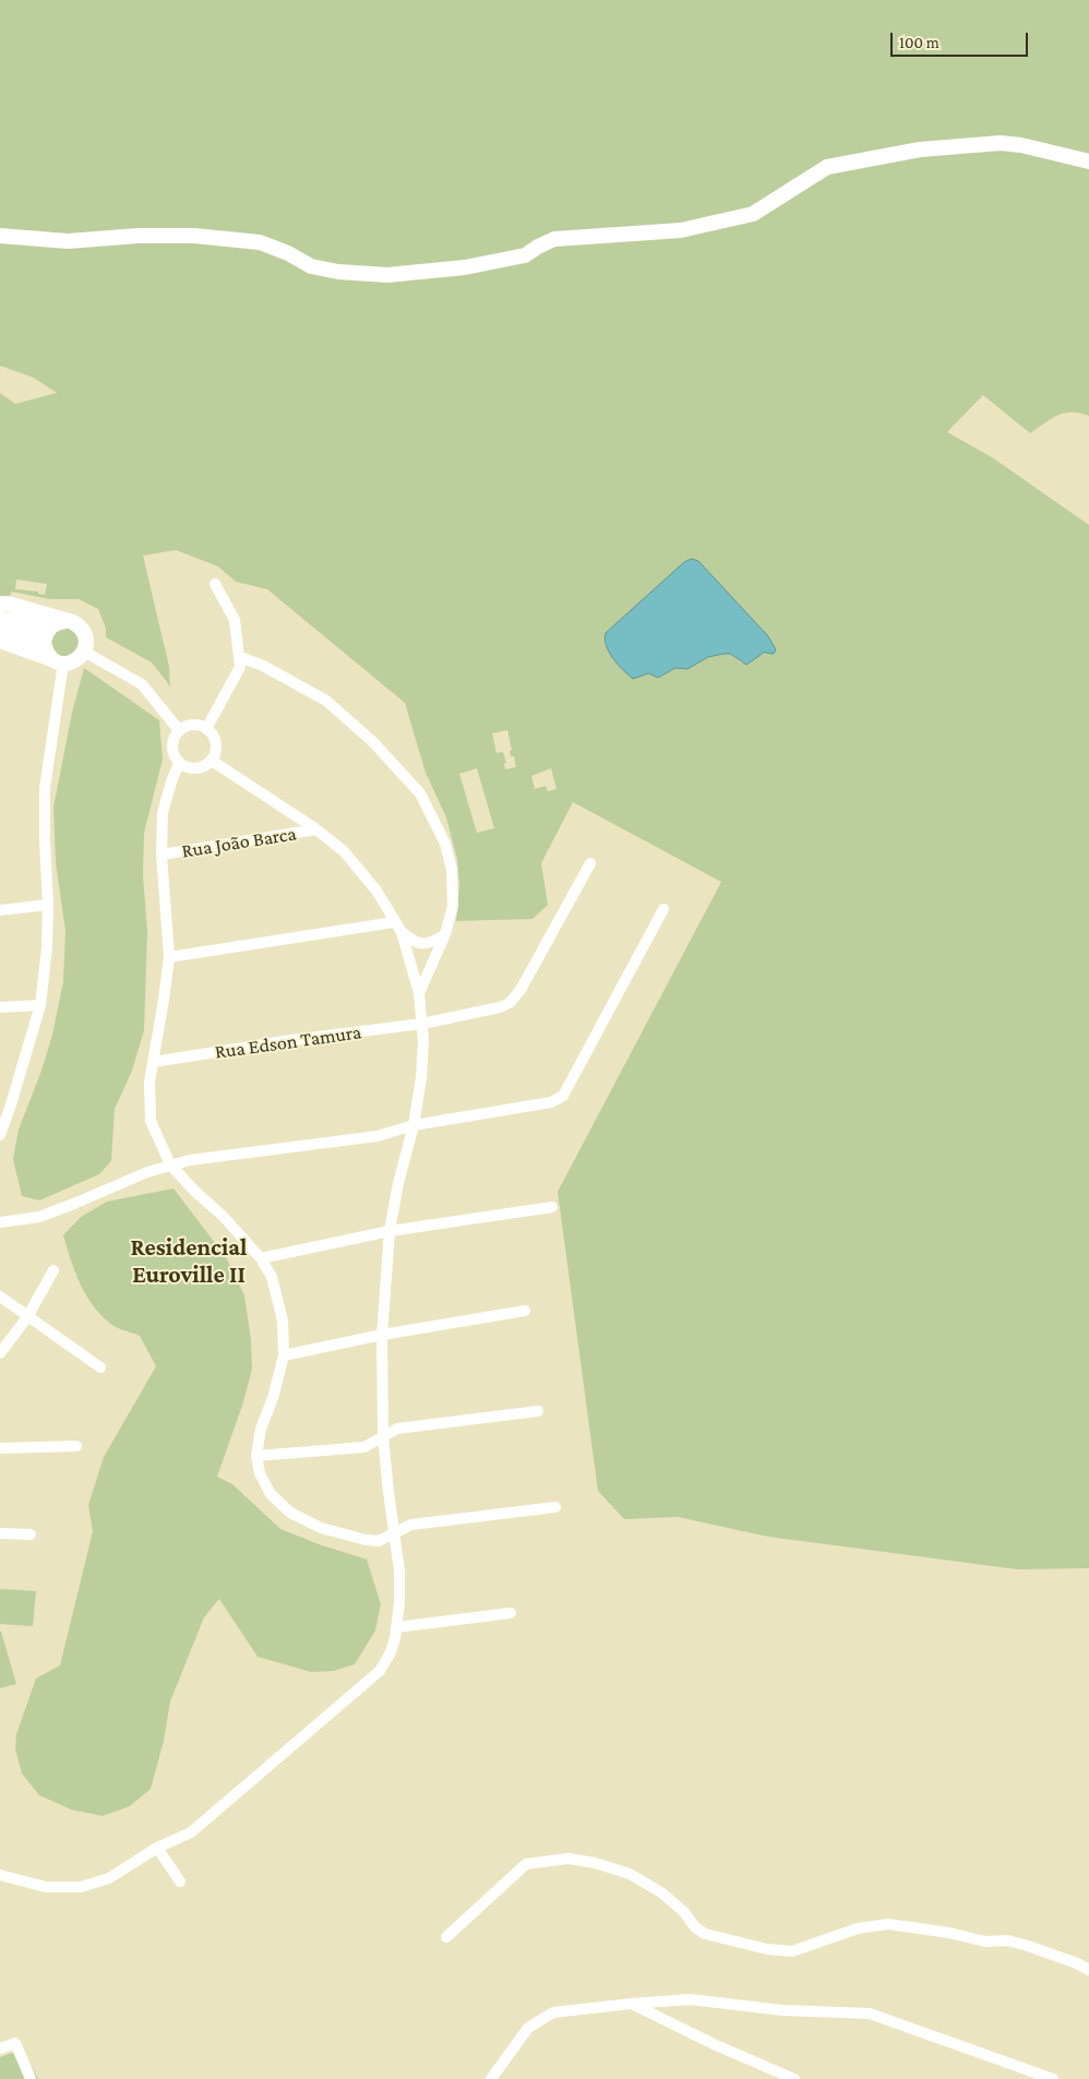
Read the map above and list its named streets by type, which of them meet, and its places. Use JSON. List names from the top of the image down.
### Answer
{
  "streets": {
    "street": ["Rua João Barca", "Rua Edson Tamura"]
  },
  "districts": ["Residencial Euroville II"],
  "scale_bar": "100 m"
}
